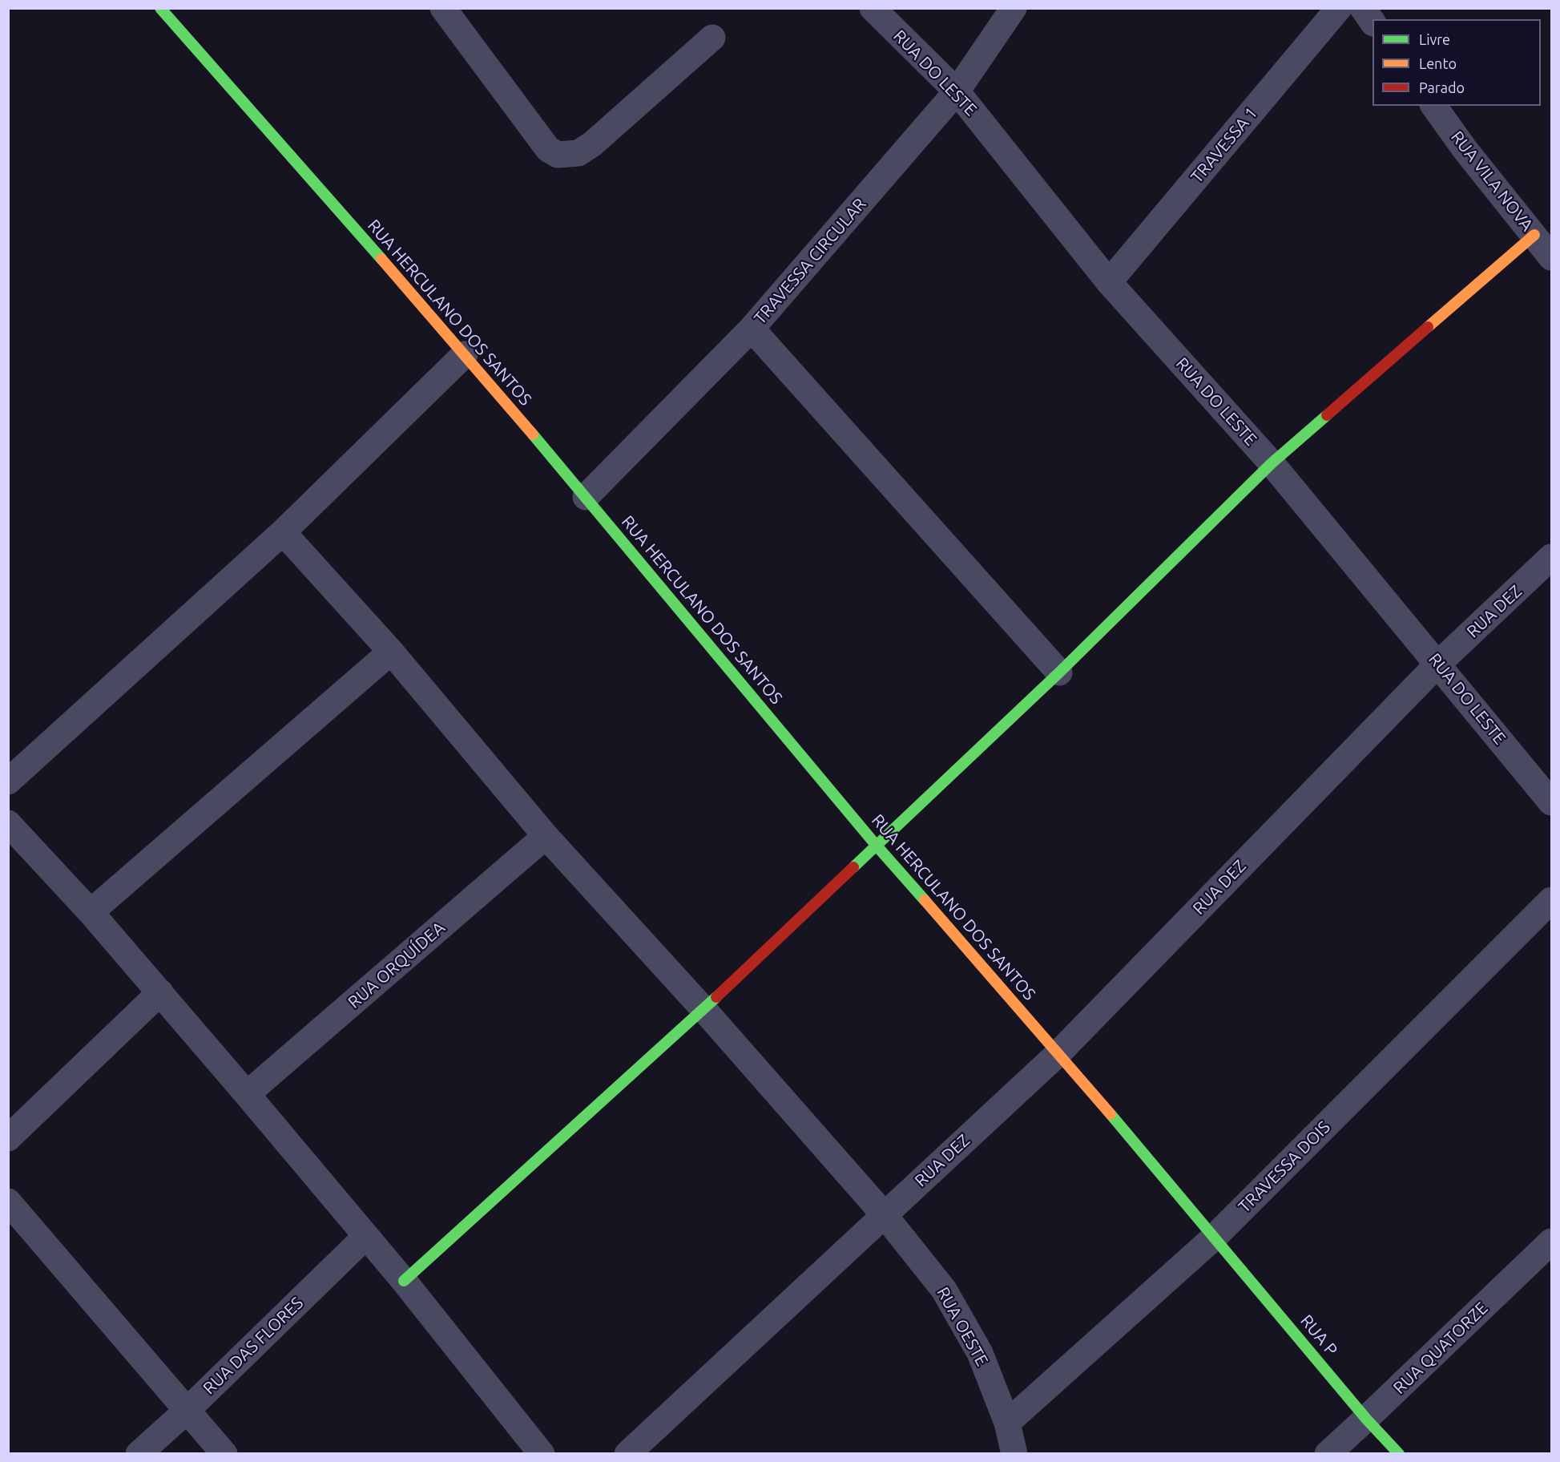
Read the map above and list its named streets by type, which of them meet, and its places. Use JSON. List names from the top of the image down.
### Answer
{
  "streets": {
    "street": [
      "RUA DO LESTE",
      "TRAVESSA 1",
      "RUA VILA NOVA",
      "TRAVESSA CIRCULAR",
      "RUA HERCULANO DOS SANTOS",
      "RUA DEZ",
      "RUA ORQUÍDEA",
      "TRAVESSA DOIS",
      "RUA OESTE",
      "RUA P",
      "RUA DAS FLORES",
      "RUA QUATORZE"
    ]
  },
  "crossings": [
    ["RUA DO LESTE", "TRAVESSA 1"],
    ["RUA DO LESTE", "TRAVESSA CIRCULAR"],
    ["RUA DO LESTE", "RUA DEZ"],
    ["TRAVESSA CIRCULAR", "RUA HERCULANO DOS SANTOS"],
    ["RUA HERCULANO DOS SANTOS", "RUA DEZ"],
    ["RUA HERCULANO DOS SANTOS", "TRAVESSA DOIS"],
    ["RUA HERCULANO DOS SANTOS", "RUA P"],
    ["RUA DEZ", "RUA OESTE"],
    ["RUA ORQUÍDEA", "RUA OESTE"],
    ["TRAVESSA DOIS", "RUA OESTE"],
    ["TRAVESSA DOIS", "RUA P"],
    ["RUA P", "RUA QUATORZE"]
  ],
  "legend": ["Livre", "Lento", "Parado"]
}
